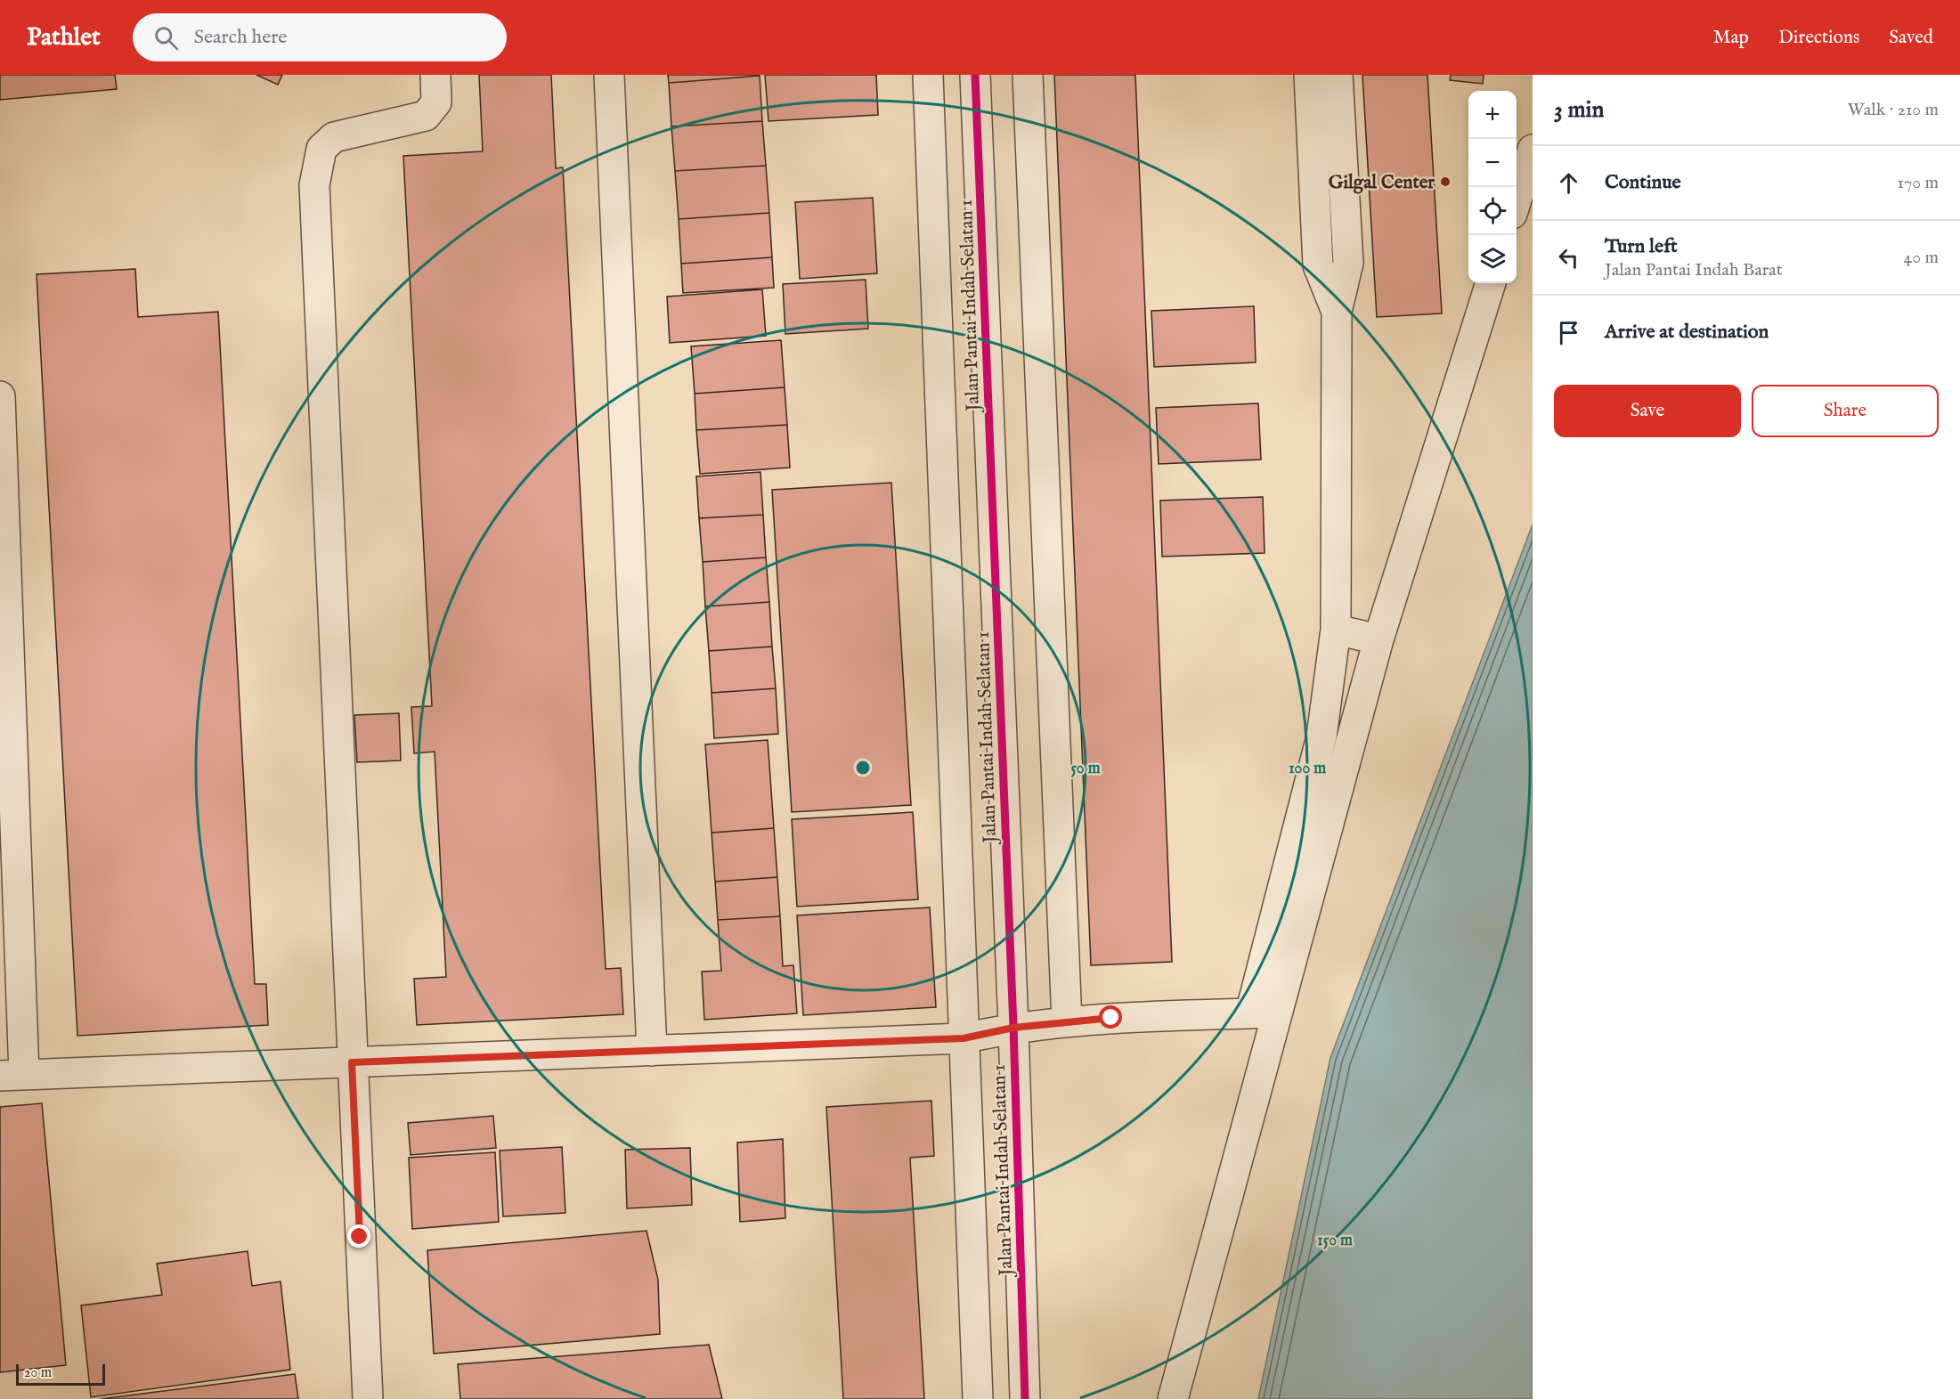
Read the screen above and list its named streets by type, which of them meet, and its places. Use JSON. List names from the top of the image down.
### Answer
{
  "streets": {
    "street": ["Jalan Pantai Indah Selatan 1"]
  },
  "places": ["Gilgal Center"],
  "scale_bar": "20 m",
  "page": {
    "header": "Pathlet",
    "search": "Search here",
    "nav": ["Map", "Directions", "Saved"],
    "heading": ["3 min", "Walk · 210 m"],
    "map_buttons": ["+", "−"],
    "list": [
      ["Continue", "170 m"],
      ["Turn left", "Jalan Pantai Indah Barat", "40 m"],
      "Arrive at destination"
    ],
    "buttons": ["Save", "Share"],
    "scale": "20 m"
  },
  "rings": ["50 m", "100 m", "150 m"]
}
